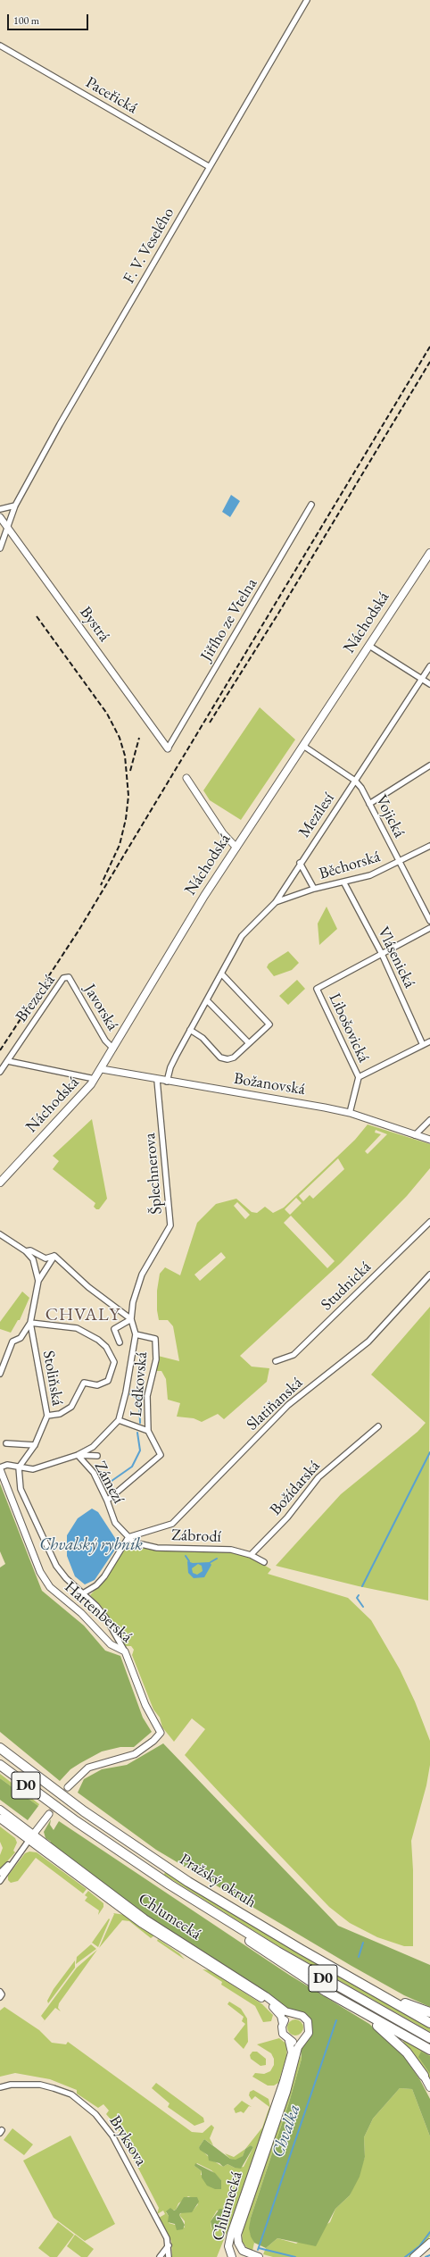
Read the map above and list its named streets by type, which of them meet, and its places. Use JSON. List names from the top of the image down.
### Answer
{
  "streets": {
    "highway": ["D0", "Pražský okruh"],
    "main road": ["Náchodská", "Chlumecká"],
    "street": [
      "Paceřická",
      "F. V. Veselého",
      "Jiřího ze Vtelna",
      "Bystrá",
      "Mezilesí",
      "Vojická",
      "Běchorská",
      "Vlásenická",
      "Březecká",
      "Javorská",
      "Libošovická",
      "Božanovská",
      "Šplechnerova",
      "Studnická",
      "Stoliňská",
      "Ledkovská",
      "Slatiňanská",
      "Zámezí",
      "Božídarská",
      "Zábrodí",
      "Hartenberská",
      "Bryksova"
    ]
  },
  "crossings": [
    ["Paceřická", "F. V. Veselého"],
    ["F. V. Veselého", "Bystrá"],
    ["Jiřího ze Vtelna", "Bystrá"],
    ["Náchodská", "Vojická"],
    ["Náchodská", "Javorská"],
    ["Náchodská", "Božanovská"],
    ["Mezilesí", "Vojická"],
    ["Mezilesí", "Běchorská"],
    ["Mezilesí", "Božanovská"],
    ["Vojická", "Běchorská"],
    ["Běchorská", "Vlásenická"],
    ["Vlásenická", "Libošovická"],
    ["Březecká", "Javorská"],
    ["Božanovská", "Šplechnerova"],
    ["Šplechnerova", "Stoliňská"],
    ["Šplechnerova", "Ledkovská"],
    ["Šplechnerova", "Zámezí"],
    ["Šplechnerova", "Hartenberská"],
    ["Ledkovská", "Zámezí"],
    ["Slatiňanská", "Zámezí"],
    ["Slatiňanská", "Zábrodí"],
    ["Zámezí", "Zábrodí"],
    ["Božídarská", "Zábrodí"]
  ],
  "districts": ["CHVALY"],
  "water": ["Chvalský rybník", "Chvalka"],
  "scale_bar": "100 m"
}
